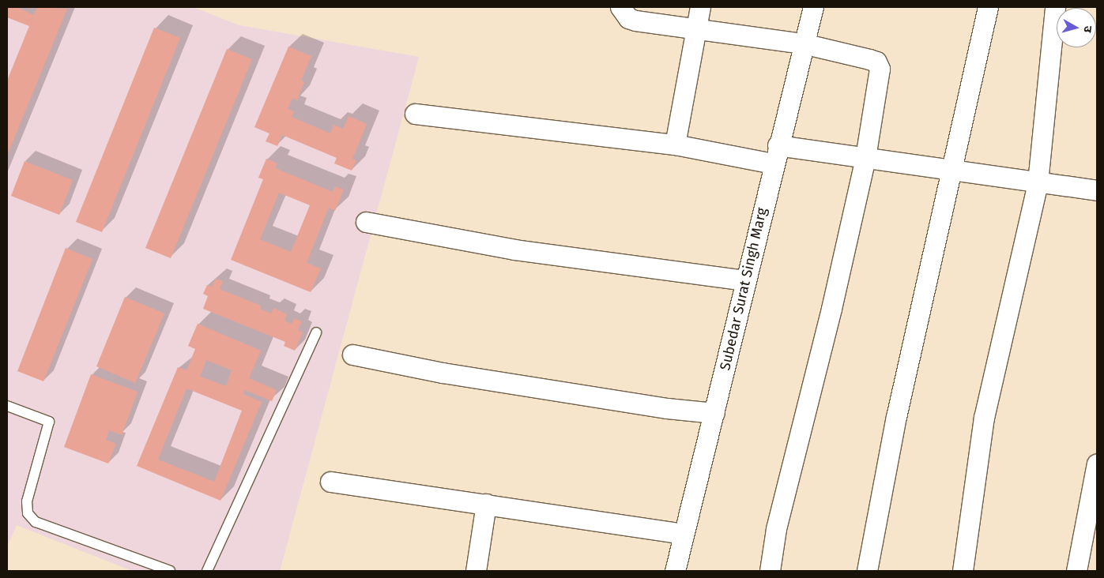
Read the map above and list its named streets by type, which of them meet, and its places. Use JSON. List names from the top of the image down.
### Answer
{
  "streets": {
    "street": ["Subedar Surat Singh Marg"]
  },
  "north": "right"
}
